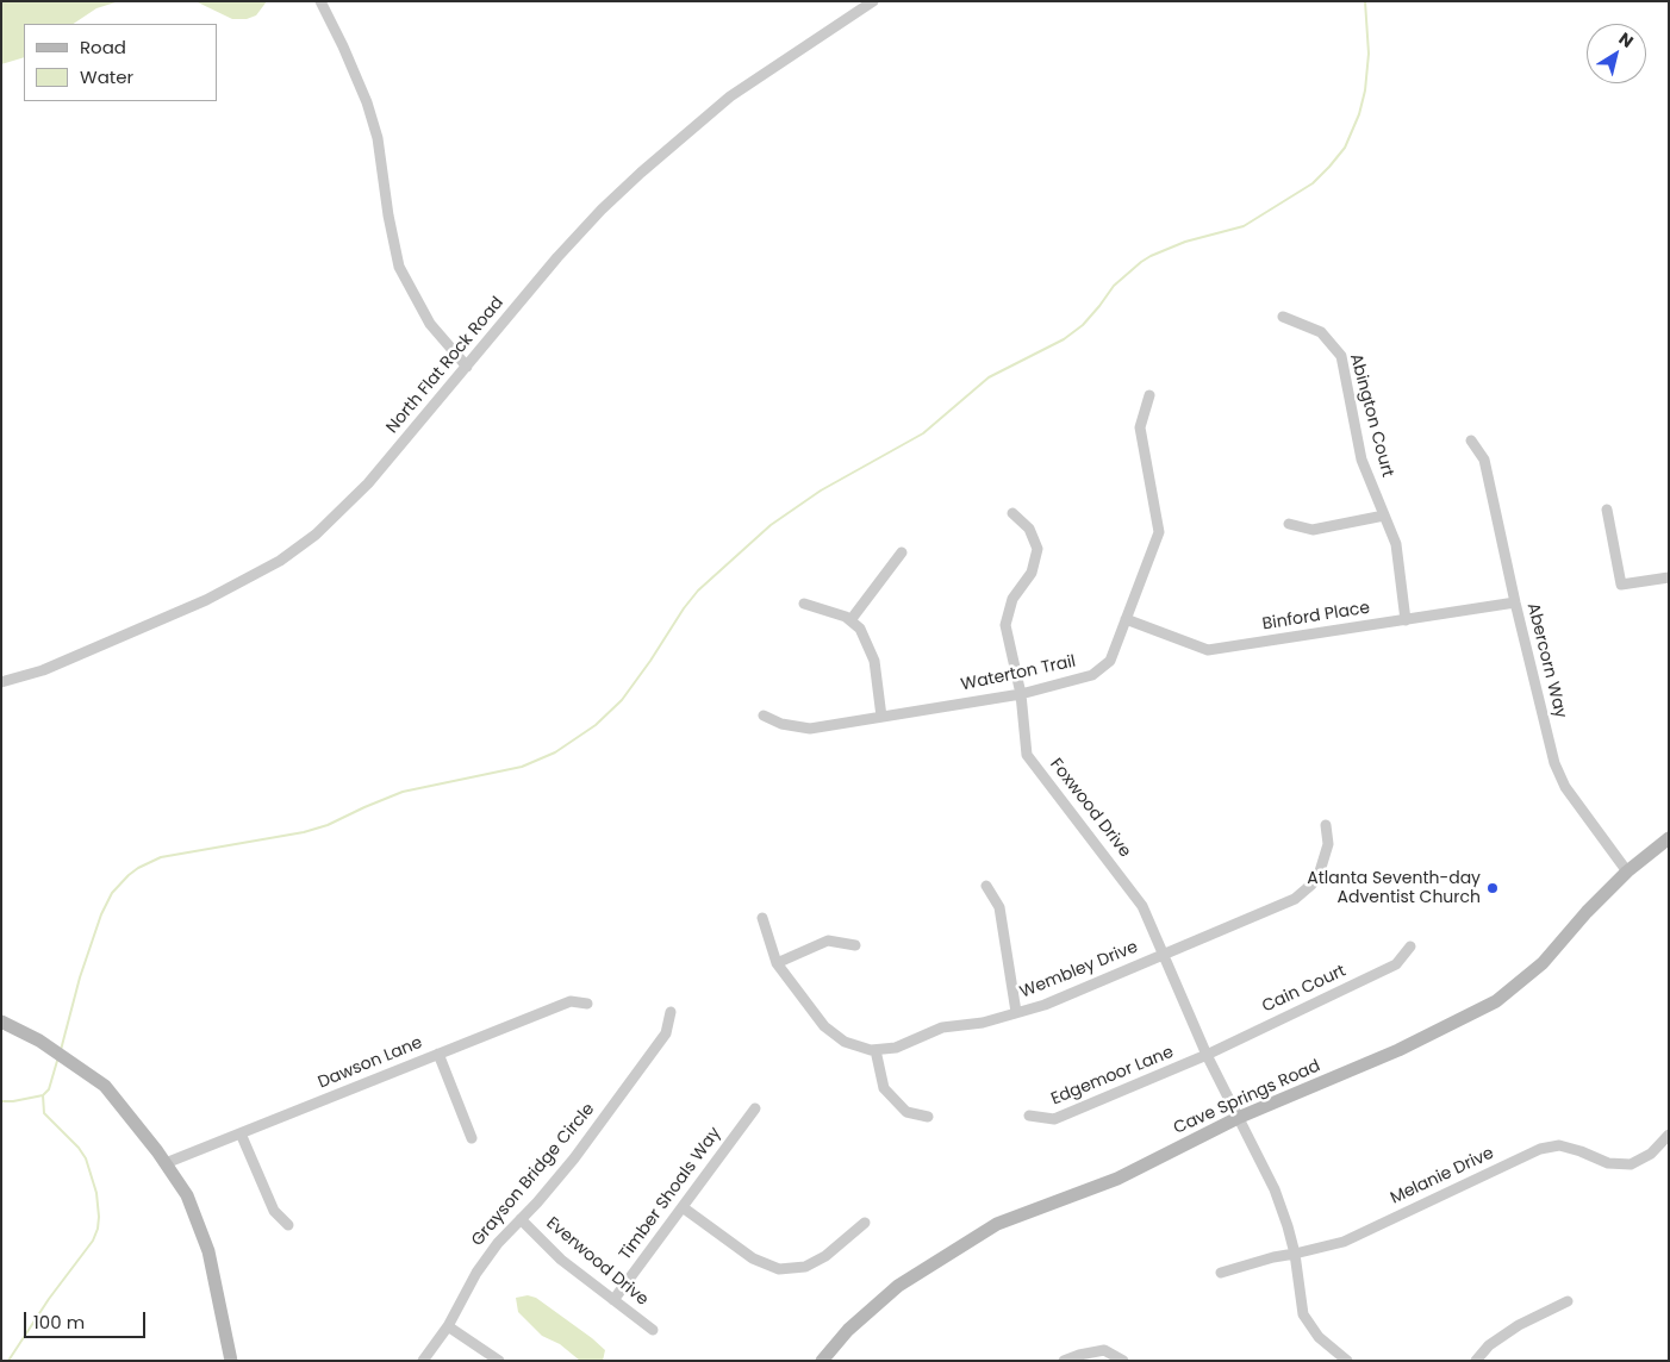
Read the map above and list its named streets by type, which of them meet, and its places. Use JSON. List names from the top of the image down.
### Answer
{
  "streets": {
    "street": [
      "North Flat Rock Road",
      "Abington Court",
      "Binford Place",
      "Abercorn Way",
      "Waterton Trail",
      "Foxwood Drive",
      "Wembley Drive",
      "Cain Court",
      "Dawson Lane",
      "Edgemoor Lane",
      "Cave Springs Road",
      "Grayson Bridge Circle",
      "Melanie Drive",
      "Timber Shoals Way",
      "Everwood Drive"
    ]
  },
  "crossings": [
    ["Abington Court", "Binford Place"],
    ["Binford Place", "Abercorn Way"],
    ["Binford Place", "Waterton Trail"],
    ["Abercorn Way", "Cave Springs Road"],
    ["Waterton Trail", "Foxwood Drive"],
    ["Foxwood Drive", "Wembley Drive"],
    ["Foxwood Drive", "Cain Court"],
    ["Foxwood Drive", "Edgemoor Lane"],
    ["Foxwood Drive", "Cave Springs Road"],
    ["Foxwood Drive", "Melanie Drive"],
    ["Cain Court", "Edgemoor Lane"],
    ["Grayson Bridge Circle", "Everwood Drive"],
    ["Timber Shoals Way", "Everwood Drive"]
  ],
  "places": ["Atlanta Seventh-day Adventist Church"],
  "legend": ["Road", "Water"],
  "scale_bar": "100 m",
  "north": "top right"
}
